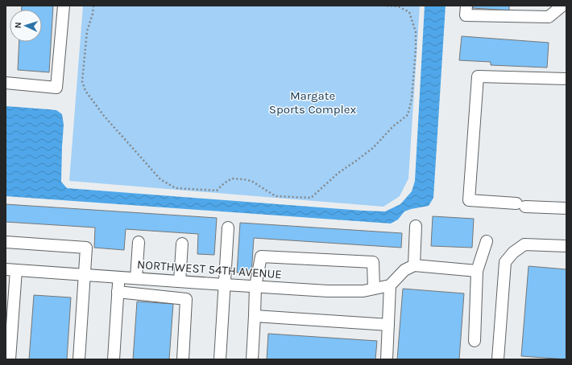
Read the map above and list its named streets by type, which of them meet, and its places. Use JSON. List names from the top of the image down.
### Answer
{
  "streets": {
    "street": ["NORTHWEST 54TH AVENUE"]
  },
  "parks": ["Margate Sports Complex"],
  "north": "left"
}
